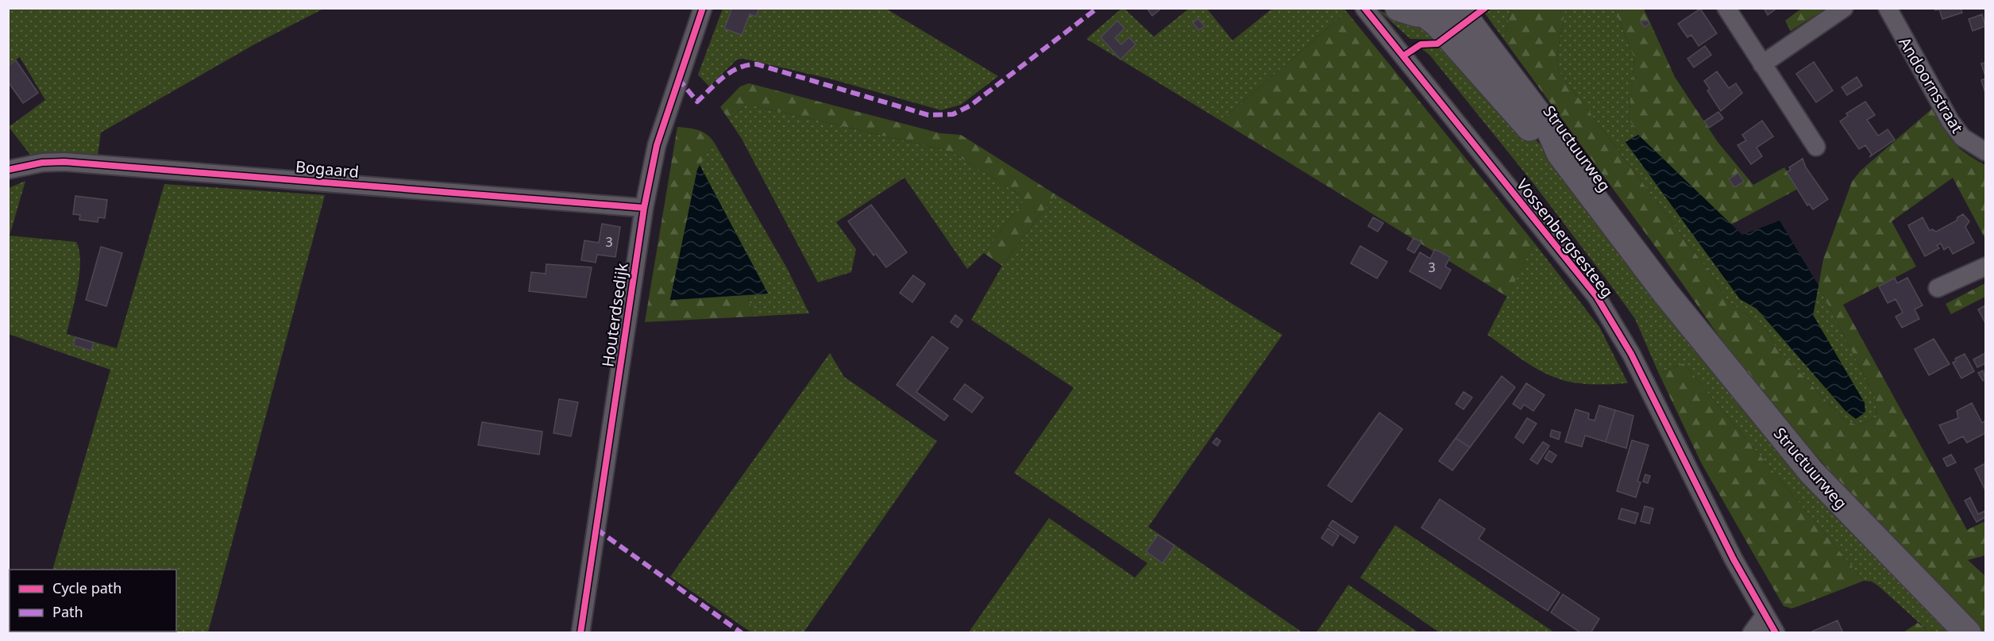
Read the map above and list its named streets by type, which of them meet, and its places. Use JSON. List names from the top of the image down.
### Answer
{
  "streets": {
    "main road": ["Structuurweg"],
    "street": [
      "Andoornstraat",
      "Bogaard",
      "Vossenbergsesteeg",
      "Houterdsedijk"
    ]
  },
  "crossings": [
    ["Bogaard", "Houterdsedijk"]
  ],
  "house_numbers": ["3", "3"],
  "legend": ["Cycle path", "Path"]
}
